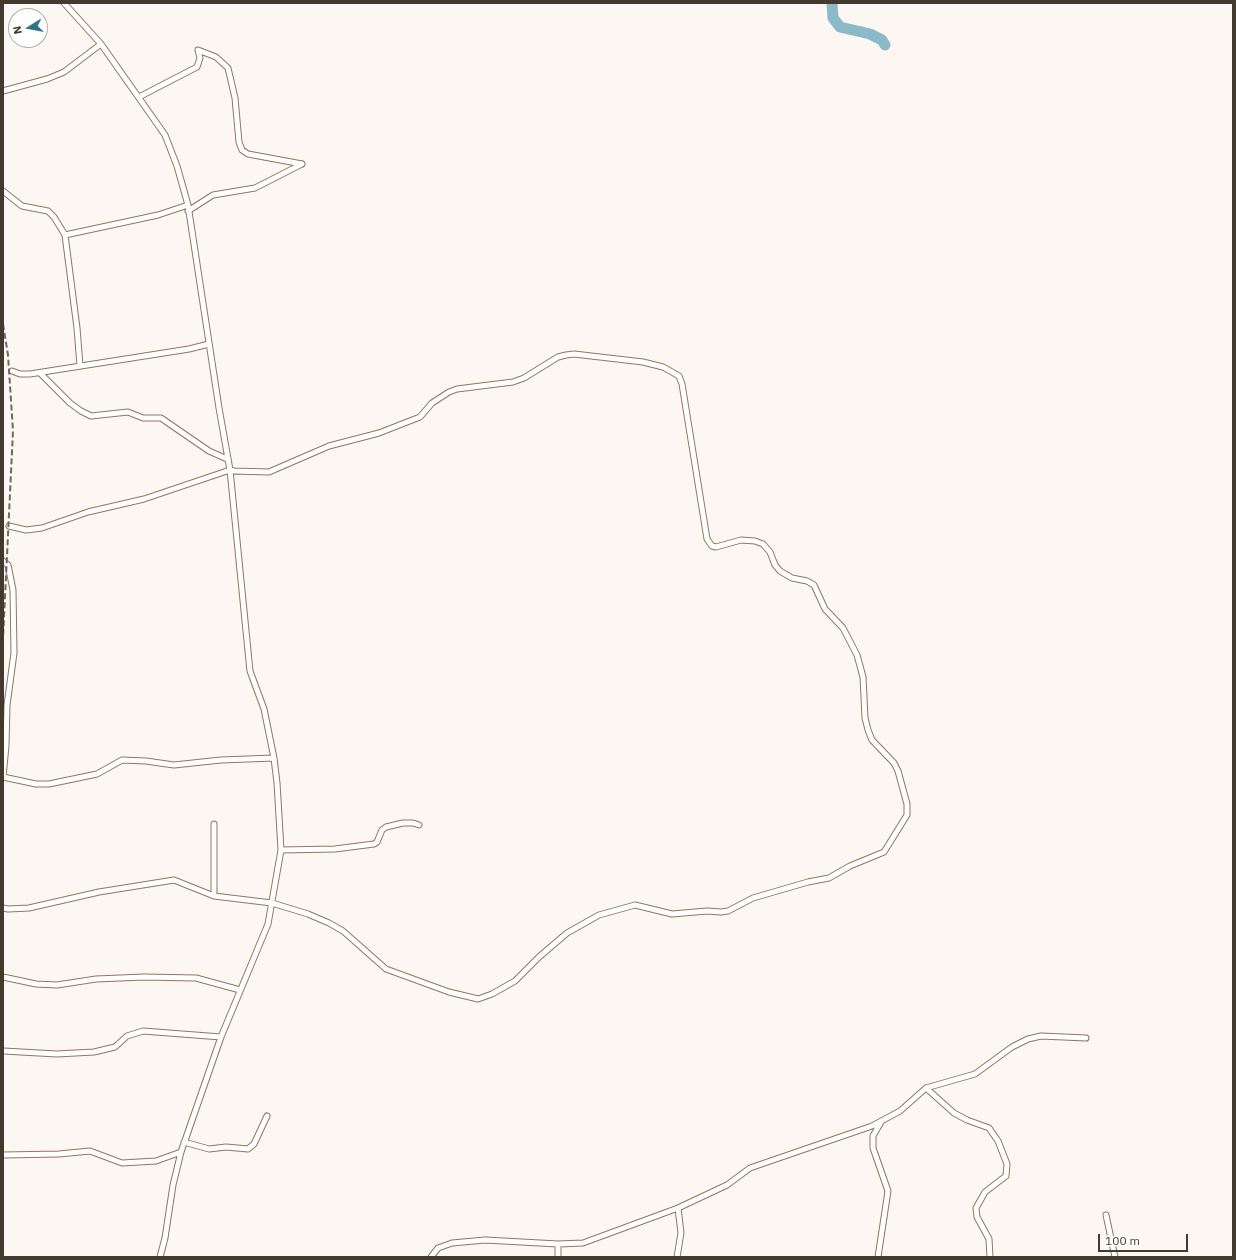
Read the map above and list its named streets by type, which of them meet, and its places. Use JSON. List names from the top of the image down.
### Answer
{
  "scale_bar": "100 m",
  "north": "left"
}
